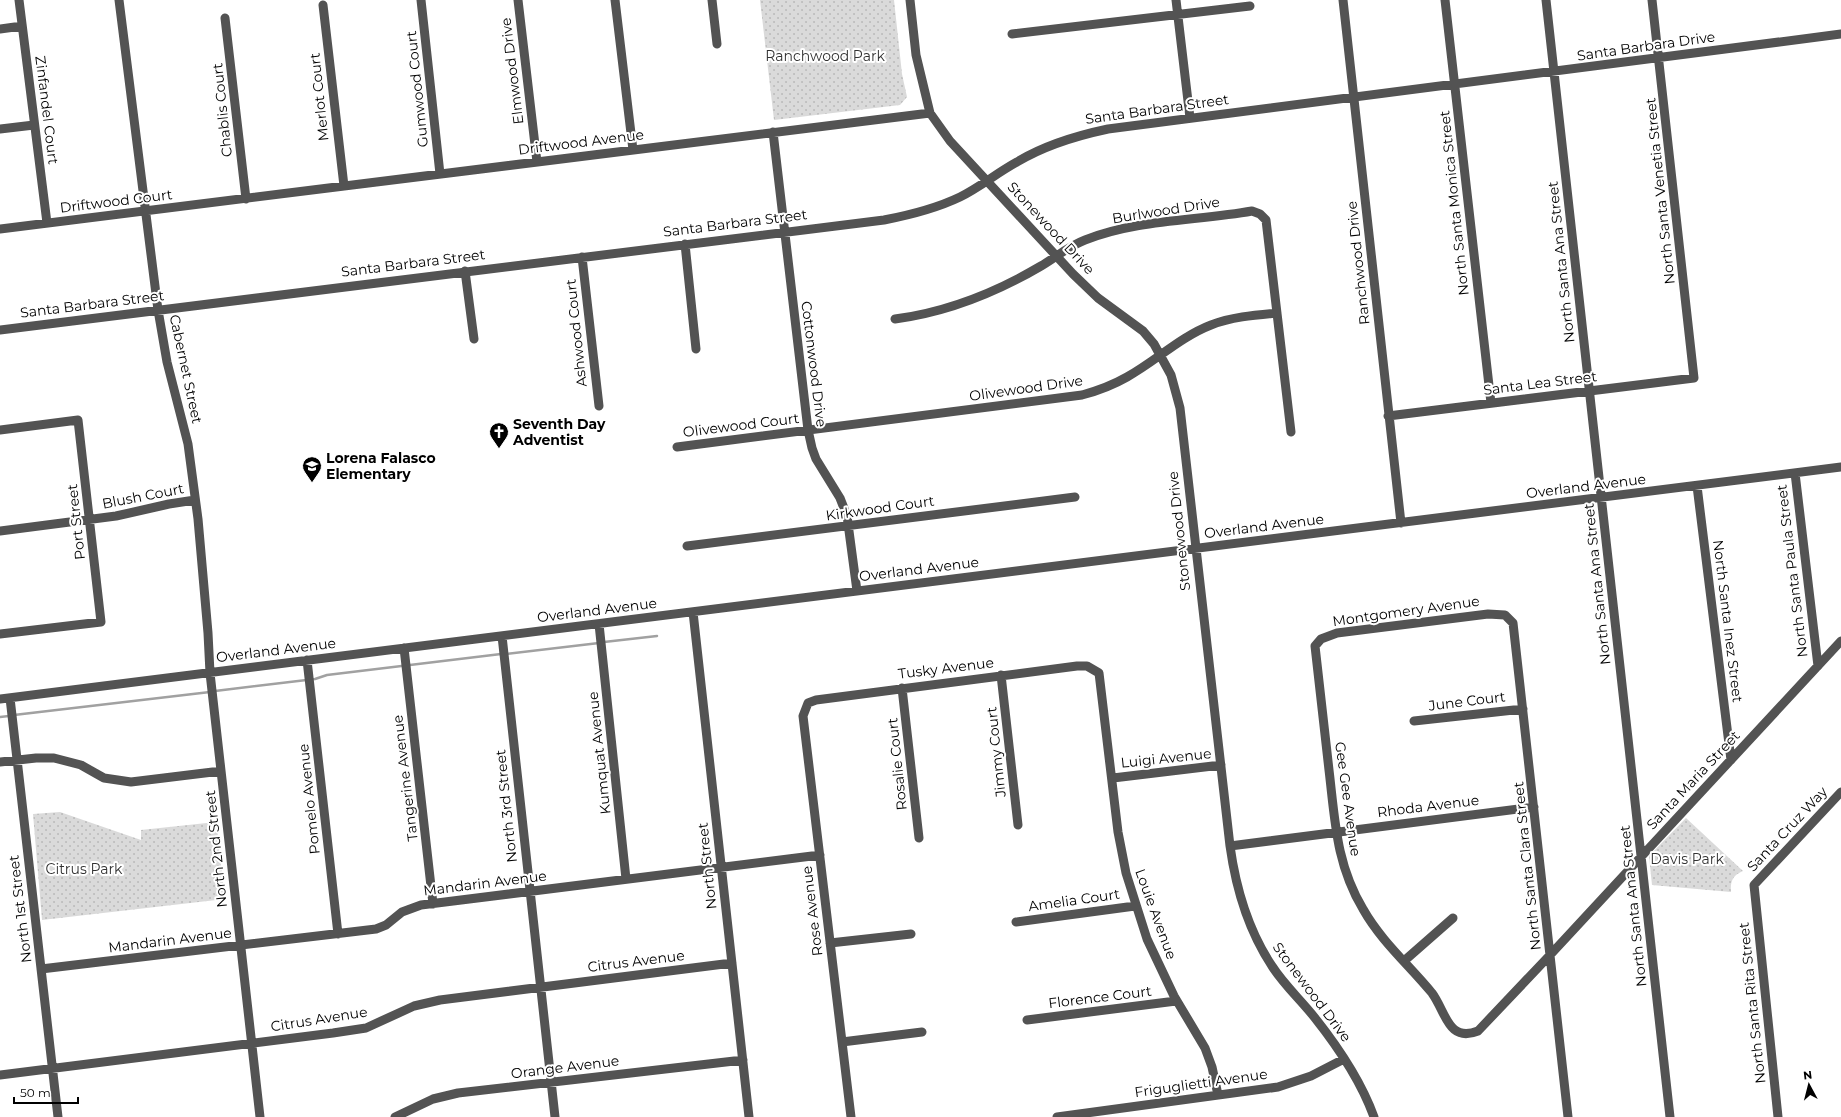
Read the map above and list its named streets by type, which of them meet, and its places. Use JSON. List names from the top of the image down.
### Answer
{
  "streets": {
    "street": [
      "Santa Barbara Drive",
      "Elmwood Drive",
      "Gumwood Court",
      "Merlot Court",
      "Santa Barbara Street",
      "Zinfandel Court",
      "Chablis Court",
      "Driftwood Avenue",
      "North Santa Venetia Street",
      "Driftwood Court",
      "North Santa Monica Street",
      "Burlwood Drive",
      "Stonewood Drive",
      "North Santa Ana Street",
      "Ranchwood Drive",
      "Ashwood Court",
      "Cottonwood Drive",
      "Cabernet Street",
      "Santa Lea Street",
      "Olivewood Drive",
      "Olivewood Court",
      "Overland Avenue",
      "Blush Court",
      "Kirkwood Court",
      "Port Street",
      "North Santa Paula Street",
      "Montgomery Avenue",
      "North Santa Inez Street",
      "Tusky Avenue",
      "June Court",
      "Jimmy Court",
      "Kumquat Avenue",
      "Luigi Avenue",
      "Rosalie Court",
      "Tangerine Avenue",
      "Santa Maria Street",
      "Pomelo Avenue",
      "Gee Gee Avenue",
      "North 3rd Street",
      "Rhoda Avenue",
      "Santa Cruz Way",
      "North 2nd Street",
      "North Street",
      "North Santa Clara Street",
      "Mandarin Avenue",
      "Amelia Court",
      "North 1st Street",
      "Rose Avenue",
      "Louie Avenue",
      "Citrus Avenue",
      "Florence Court",
      "North Santa Rita Street",
      "Orange Avenue",
      "Friguglietti Avenue"
    ]
  },
  "crossings": [
    ["Santa Barbara Drive", "Santa Barbara Street"],
    ["Santa Barbara Drive", "North Santa Venetia Street"],
    ["Santa Barbara Drive", "North Santa Monica Street"],
    ["Santa Barbara Drive", "North Santa Ana Street"],
    ["Elmwood Drive", "Driftwood Avenue"],
    ["Gumwood Court", "Driftwood Avenue"],
    ["Merlot Court", "Driftwood Avenue"],
    ["Santa Barbara Street", "North Santa Monica Street"],
    ["Santa Barbara Street", "Stonewood Drive"],
    ["Santa Barbara Street", "Ranchwood Drive"],
    ["Santa Barbara Street", "Ashwood Court"],
    ["Santa Barbara Street", "Cottonwood Drive"],
    ["Santa Barbara Street", "Cabernet Street"],
    ["Zinfandel Court", "Driftwood Court"],
    ["Chablis Court", "Driftwood Avenue"],
    ["Chablis Court", "Driftwood Court"],
    ["Driftwood Avenue", "Driftwood Court"],
    ["Driftwood Avenue", "Stonewood Drive"],
    ["Driftwood Avenue", "Cottonwood Drive"],
    ["North Santa Venetia Street", "Santa Lea Street"],
    ["Driftwood Court", "Cabernet Street"],
    ["North Santa Monica Street", "Santa Lea Street"],
    ["Burlwood Drive", "Stonewood Drive"],
    ["Burlwood Drive", "Olivewood Drive"],
    ["Stonewood Drive", "Olivewood Drive"],
    ["Stonewood Drive", "Overland Avenue"],
    ["Stonewood Drive", "Luigi Avenue"],
    ["Stonewood Drive", "Rhoda Avenue"],
    ["Stonewood Drive", "Friguglietti Avenue"],
    ["North Santa Ana Street", "Santa Lea Street"],
    ["North Santa Ana Street", "Overland Avenue"],
    ["North Santa Ana Street", "Santa Maria Street"],
    ["Ranchwood Drive", "Santa Lea Street"],
    ["Ranchwood Drive", "Overland Avenue"],
    ["Cottonwood Drive", "Olivewood Drive"],
    ["Cottonwood Drive", "Olivewood Court"],
    ["Cottonwood Drive", "Overland Avenue"],
    ["Cottonwood Drive", "Kirkwood Court"],
    ["Cabernet Street", "Overland Avenue"],
    ["Cabernet Street", "Blush Court"],
    ["Cabernet Street", "North 2nd Street"],
    ["Olivewood Drive", "Olivewood Court"],
    ["Overland Avenue", "North Santa Paula Street"],
    ["Overland Avenue", "North Santa Inez Street"],
    ["Overland Avenue", "Kumquat Avenue"],
    ["Overland Avenue", "Tangerine Avenue"],
    ["Overland Avenue", "Pomelo Avenue"],
    ["Overland Avenue", "North 3rd Street"],
    ["Overland Avenue", "North 2nd Street"],
    ["Overland Avenue", "North Street"],
    ["Overland Avenue", "North 1st Street"],
    ["Blush Court", "Port Street"],
    ["North Santa Paula Street", "Santa Maria Street"],
    ["Montgomery Avenue", "Gee Gee Avenue"],
    ["Montgomery Avenue", "North Santa Clara Street"],
    ["North Santa Inez Street", "Santa Maria Street"],
    ["Tusky Avenue", "Jimmy Court"],
    ["Tusky Avenue", "Rosalie Court"],
    ["Tusky Avenue", "Rose Avenue"],
    ["Tusky Avenue", "Louie Avenue"],
    ["June Court", "North Santa Clara Street"],
    ["Kumquat Avenue", "Mandarin Avenue"],
    ["Luigi Avenue", "Louie Avenue"],
    ["Tangerine Avenue", "Mandarin Avenue"],
    ["Santa Maria Street", "Gee Gee Avenue"],
    ["Santa Maria Street", "North Santa Clara Street"],
    ["Pomelo Avenue", "Mandarin Avenue"],
    ["Gee Gee Avenue", "Rhoda Avenue"],
    ["North 3rd Street", "Mandarin Avenue"],
    ["North 3rd Street", "Citrus Avenue"],
    ["North 3rd Street", "Orange Avenue"],
    ["Rhoda Avenue", "North Santa Clara Street"],
    ["Santa Cruz Way", "North Santa Rita Street"],
    ["North 2nd Street", "Mandarin Avenue"],
    ["North 2nd Street", "Citrus Avenue"],
    ["North Street", "Mandarin Avenue"],
    ["North Street", "Citrus Avenue"],
    ["North Street", "Orange Avenue"],
    ["Mandarin Avenue", "North 1st Street"],
    ["Mandarin Avenue", "Rose Avenue"],
    ["Amelia Court", "Louie Avenue"],
    ["North 1st Street", "Citrus Avenue"],
    ["Louie Avenue", "Florence Court"],
    ["Louie Avenue", "Friguglietti Avenue"]
  ],
  "parks": ["Ranchwood Park", "Davis Park", "Citrus Park"],
  "places": {
    "church": ["Seventh Day Adventist"],
    "school or university": ["Lorena Falasco Elementary"]
  },
  "scale_bar": "50 m",
  "north": "top"
}
